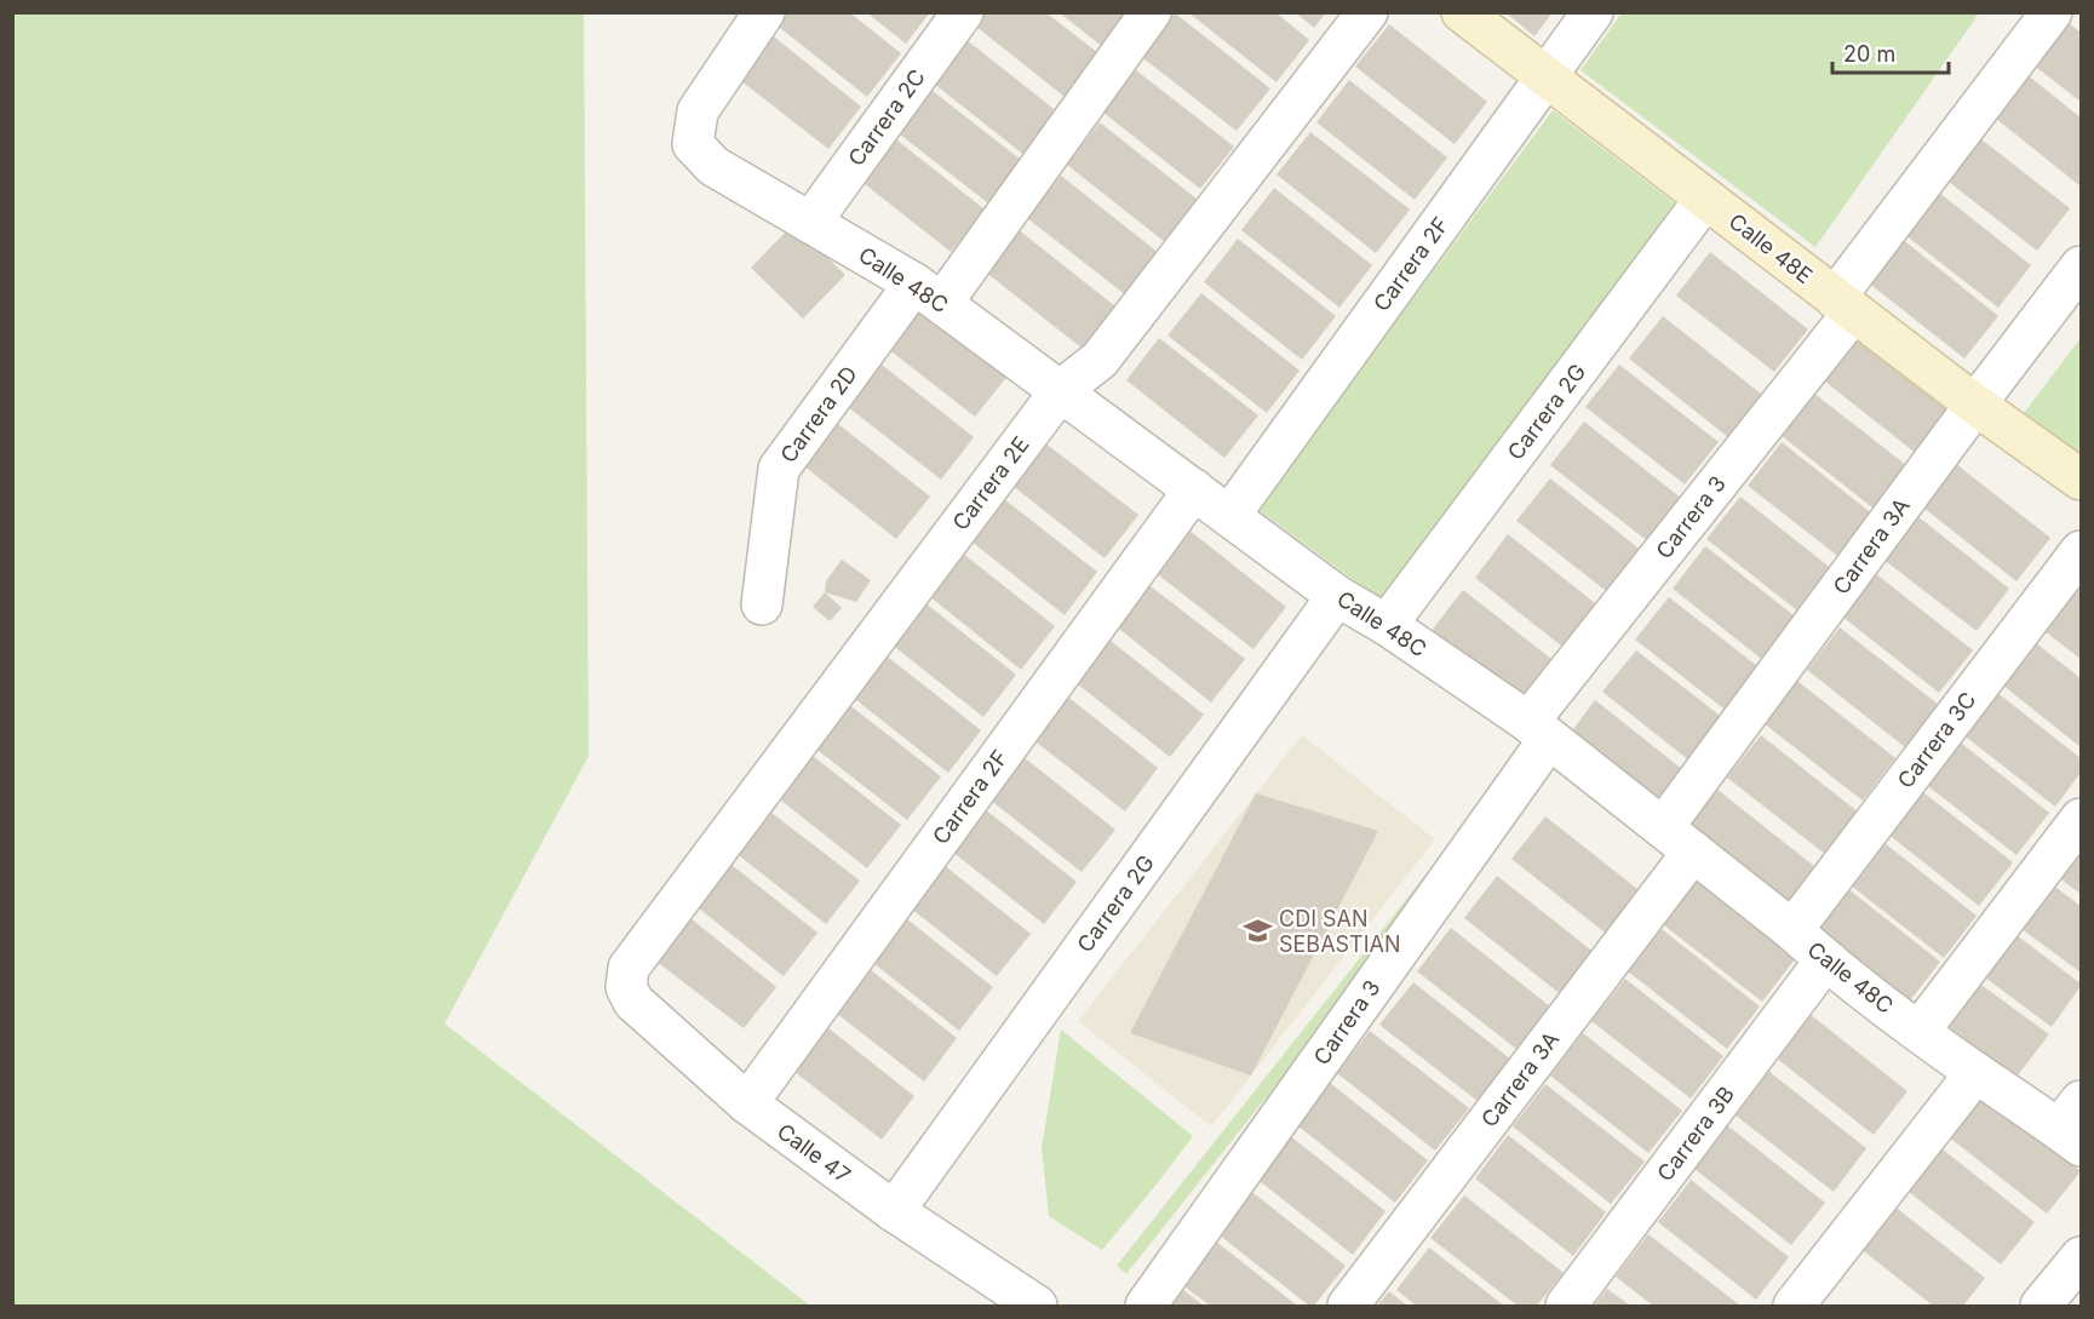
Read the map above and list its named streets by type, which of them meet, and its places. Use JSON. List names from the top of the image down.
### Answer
{
  "streets": {
    "main road": ["Calle 48E"],
    "street": [
      "Carrera 2C",
      "Carrera 2F",
      "Calle 48C",
      "Carrera 2G",
      "Carrera 2D",
      "Carrera 2E",
      "Carrera 3",
      "Carrera 3A",
      "Carrera 3C",
      "Carrera 3B",
      "Calle 47"
    ]
  },
  "crossings": [
    ["Carrera 2C", "Calle 48C"],
    ["Calle 48E", "Carrera 2F"],
    ["Calle 48E", "Carrera 2G"],
    ["Calle 48E", "Carrera 3"],
    ["Calle 48E", "Carrera 3A"],
    ["Carrera 2F", "Calle 48C"],
    ["Carrera 2F", "Calle 47"],
    ["Calle 48C", "Carrera 2G"],
    ["Calle 48C", "Carrera 2D"],
    ["Calle 48C", "Carrera 2E"],
    ["Calle 48C", "Carrera 3"],
    ["Calle 48C", "Carrera 3A"],
    ["Calle 48C", "Carrera 3C"],
    ["Calle 48C", "Carrera 3B"],
    ["Carrera 2G", "Calle 47"],
    ["Carrera 2E", "Calle 47"]
  ],
  "places": {
    "school or university": ["CDI SAN SEBASTIAN"]
  },
  "scale_bar": "20 m"
}
